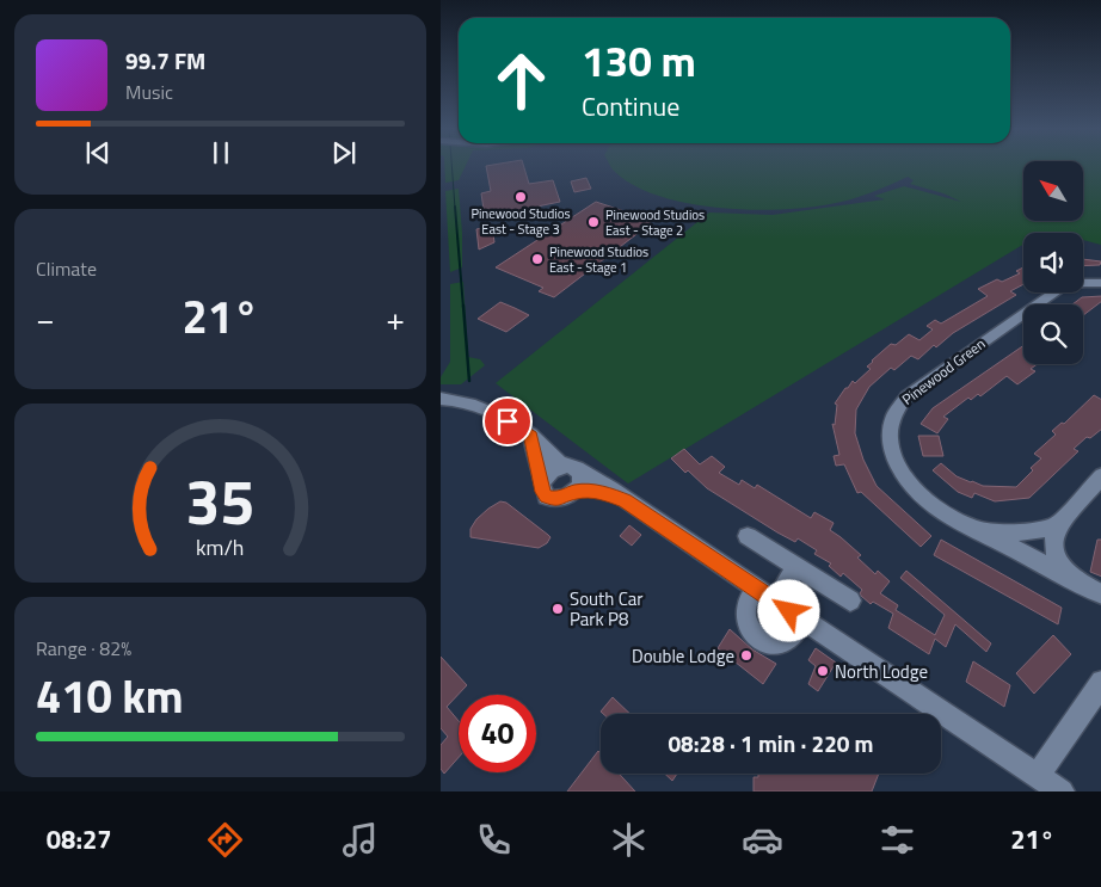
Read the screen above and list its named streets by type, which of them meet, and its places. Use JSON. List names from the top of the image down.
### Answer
{
  "streets": {
    "street": ["Pinewood Green"]
  },
  "places": [
    "Pinewood Studios East - Stage 3",
    "Pinewood Studios East - Stage 2",
    "Pinewood Studios East - Stage 1",
    "South Car Park P8",
    "Double Lodge",
    "North Lodge"
  ],
  "north": "top left",
  "page": {
    "turn": ["130 m", "Continue"],
    "song": ["99.7 FM", "Music"],
    "tile": [
      "Climate",
      ["Range · 82%", "410 km"]
    ],
    "heat": ["−", "21°", "+"],
    "limit": "40",
    "trip": "08:28 · 1 min · 220 m",
    "tabs": ["08:27", "21°"],
    "gauge": ["35", "km/h"]
  }
}
